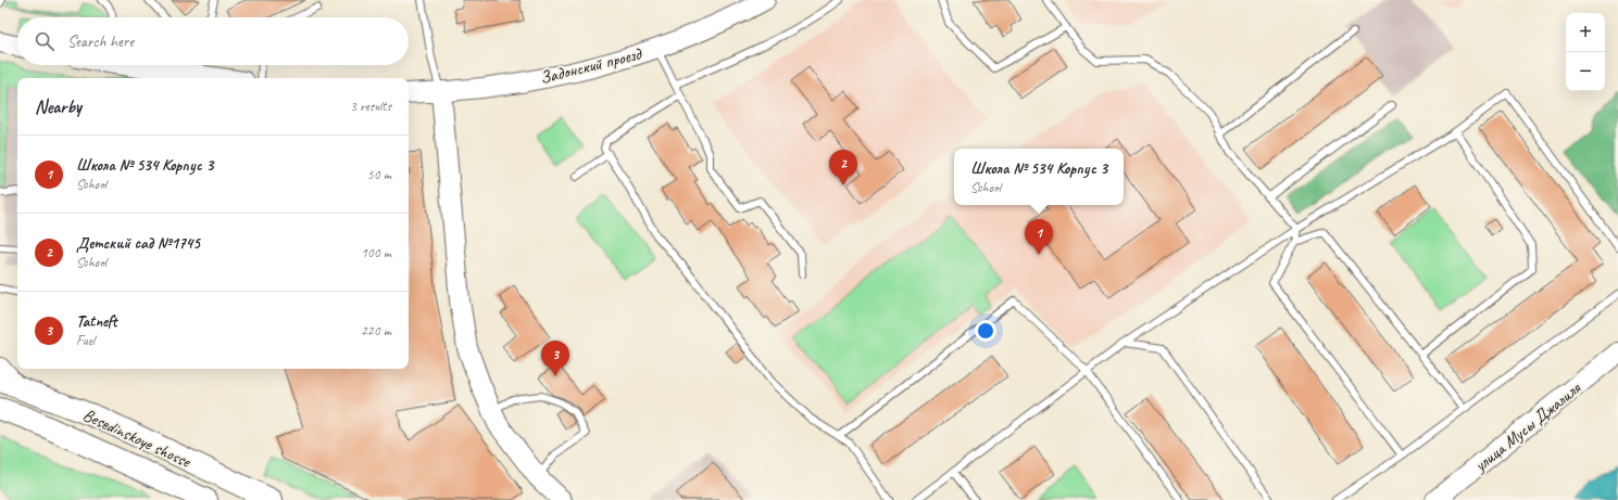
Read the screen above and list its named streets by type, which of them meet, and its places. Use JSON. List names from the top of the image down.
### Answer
{
  "streets": {
    "main road": ["Besedinskoye shosse"],
    "street": ["Задонский проезд", "улица Мусы Джалиля"]
  },
  "page": {
    "map_buttons": ["+", "−"],
    "search": "Search here",
    "heading": ["Nearby", "3 results"],
    "list": [
      {
        "mark": "1",
        "name": "Школа № 534 Корпус 3",
        "note": "School",
        "value": "50 m"
      },
      {
        "mark": "2",
        "name": "Детский сад №1745",
        "note": "School",
        "value": "100 m"
      },
      {
        "mark": "3",
        "name": "Tatneft",
        "note": "Fuel",
        "value": "220 m"
      }
    ],
    "popup": ["Школа № 534 Корпус 3", "School"],
    "pins": ["2", "1", "3"]
  }
}
